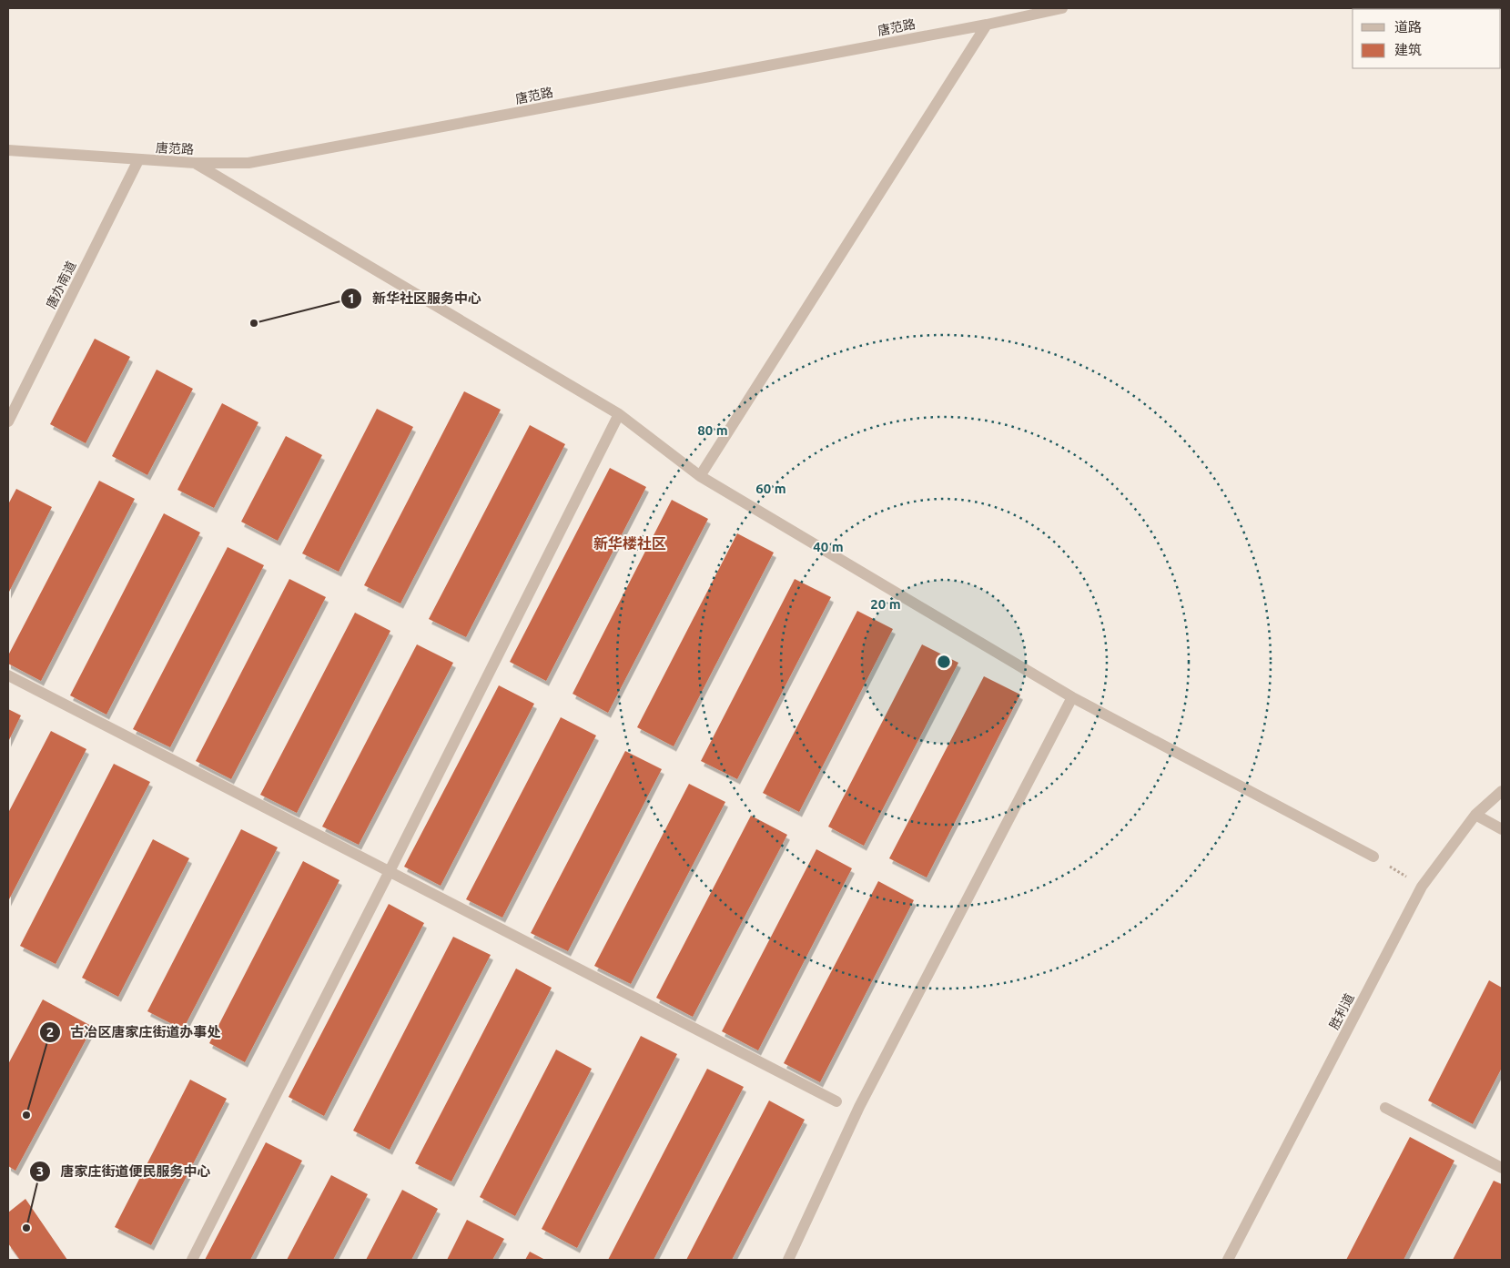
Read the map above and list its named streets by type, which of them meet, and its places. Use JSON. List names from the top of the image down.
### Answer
{
  "streets": {
    "street": ["唐范路", "唐办南道", "胜利道"]
  },
  "crossings": [
    ["唐范路", "唐办南道"]
  ],
  "districts": ["新华楼社区"],
  "places": ["新华社区服务中心", "古冶区唐家庄街道办事处", "唐家庄街道便民服务中心"],
  "legend": ["道路", "建筑"],
  "rings": [
    "80 m",
    "60 m",
    "40 m",
    "20 m"
  ]
}
